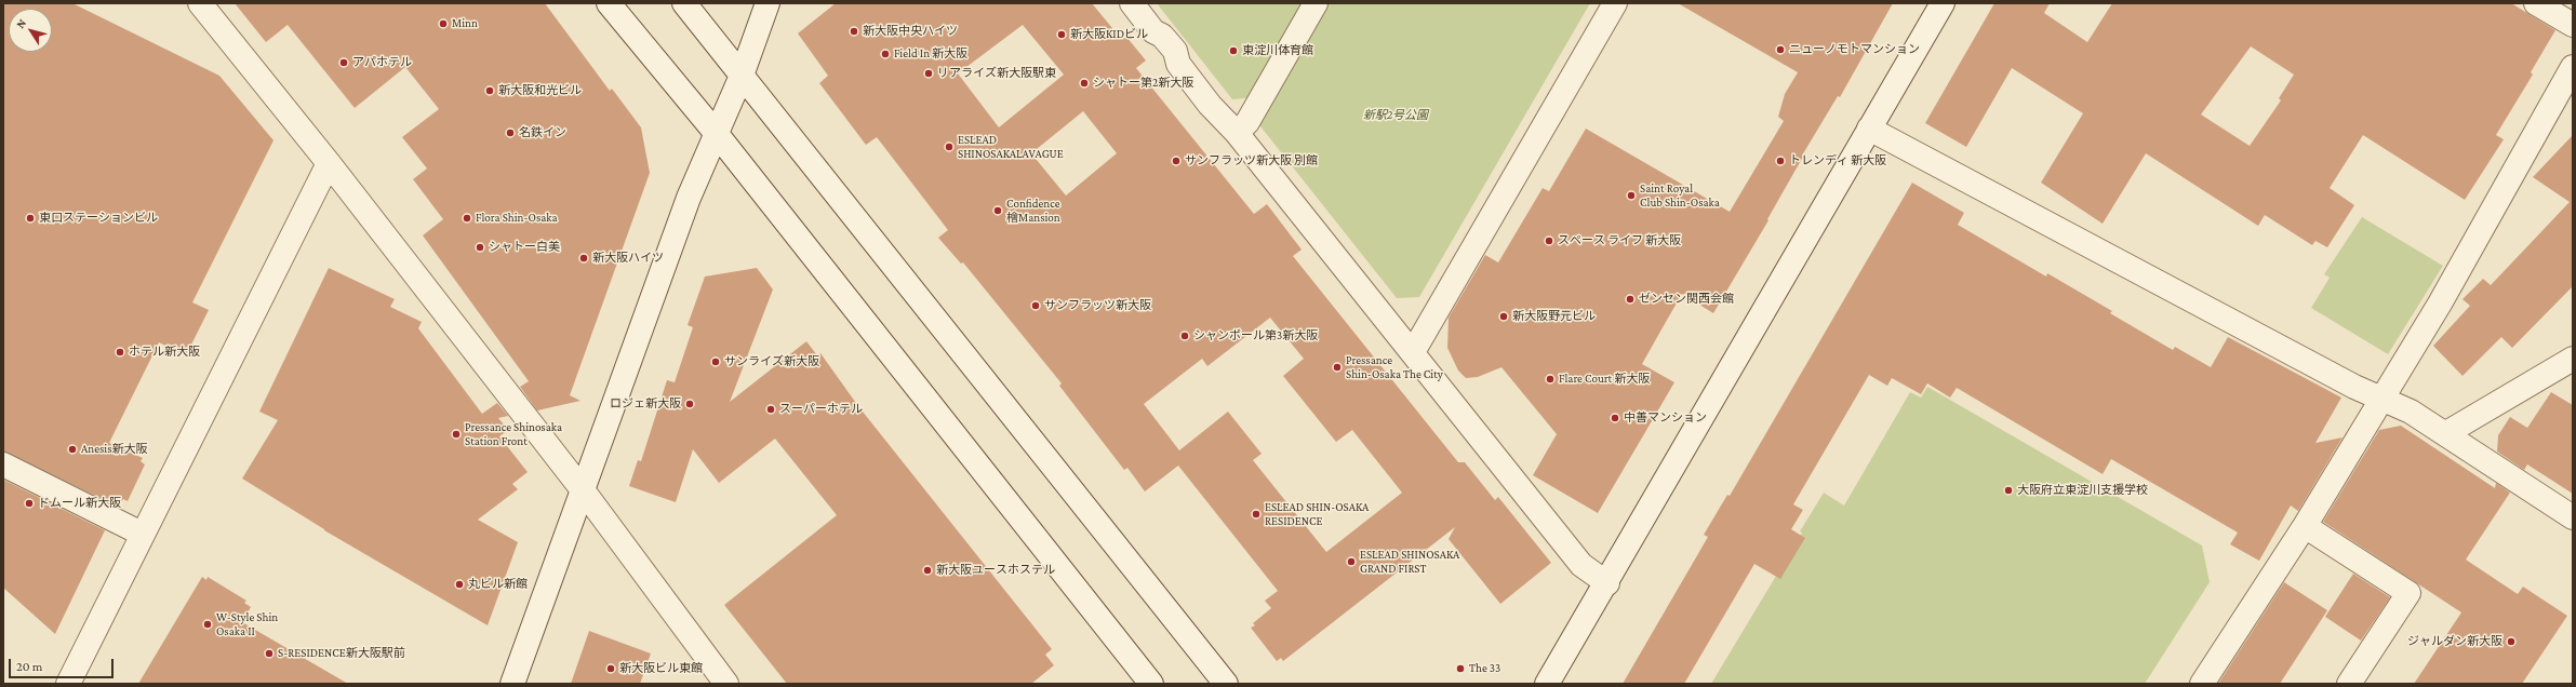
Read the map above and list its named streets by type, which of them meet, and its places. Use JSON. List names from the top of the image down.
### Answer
{
  "parks": ["新駅2号公園"],
  "places": [
    "Minn",
    "新大阪中央ハイツ",
    "新大阪KIDビル",
    "ニューノモトマンション",
    "東淀川体育館",
    "Field In 新大阪",
    "アパホテル",
    "リアライズ新大阪駅東",
    "シャトー第2新大阪",
    "新大阪和光ビル",
    "名鉄イン",
    "ESLEAD SHINOSAKALAVAGUE",
    "サンフラッツ新大阪 別館",
    "トレンディ 新大阪",
    "Saint Royal Club Shin-Osaka",
    "Confidence 檜Mansion",
    "東口ステーションビル",
    "Flora Shin-Osaka",
    "スペース ライフ 新大阪",
    "シャトー白美",
    "新大阪ハイツ",
    "ゼンセン関西会館",
    "サンフラッツ新大阪",
    "新大阪野元ビル",
    "シャンボール第3新大阪",
    "ホテル新大阪",
    "サンライズ新大阪",
    "Pressance Shin-Osaka The City",
    "Flare Court 新大阪",
    "ロジェ新大阪",
    "スーパーホテル",
    "中善マンション",
    "Pressance Shinosaka Station Front",
    "Anesis新大阪",
    "大阪府立東淀川支援学校",
    "ドムール新大阪",
    "ESLEAD SHIN-OSAKA RESIDENCE",
    "ESLEAD SHINOSAKA GRAND FIRST",
    "新大阪ユースホステル",
    "丸ビル新館",
    "W-Style Shin Osaka II",
    "ジャルダン新大阪",
    "S-RESIDENCE新大阪駅前",
    "新大阪ビル東館",
    "The 33"
  ],
  "scale_bar": "20 m",
  "north": "top left"
}
